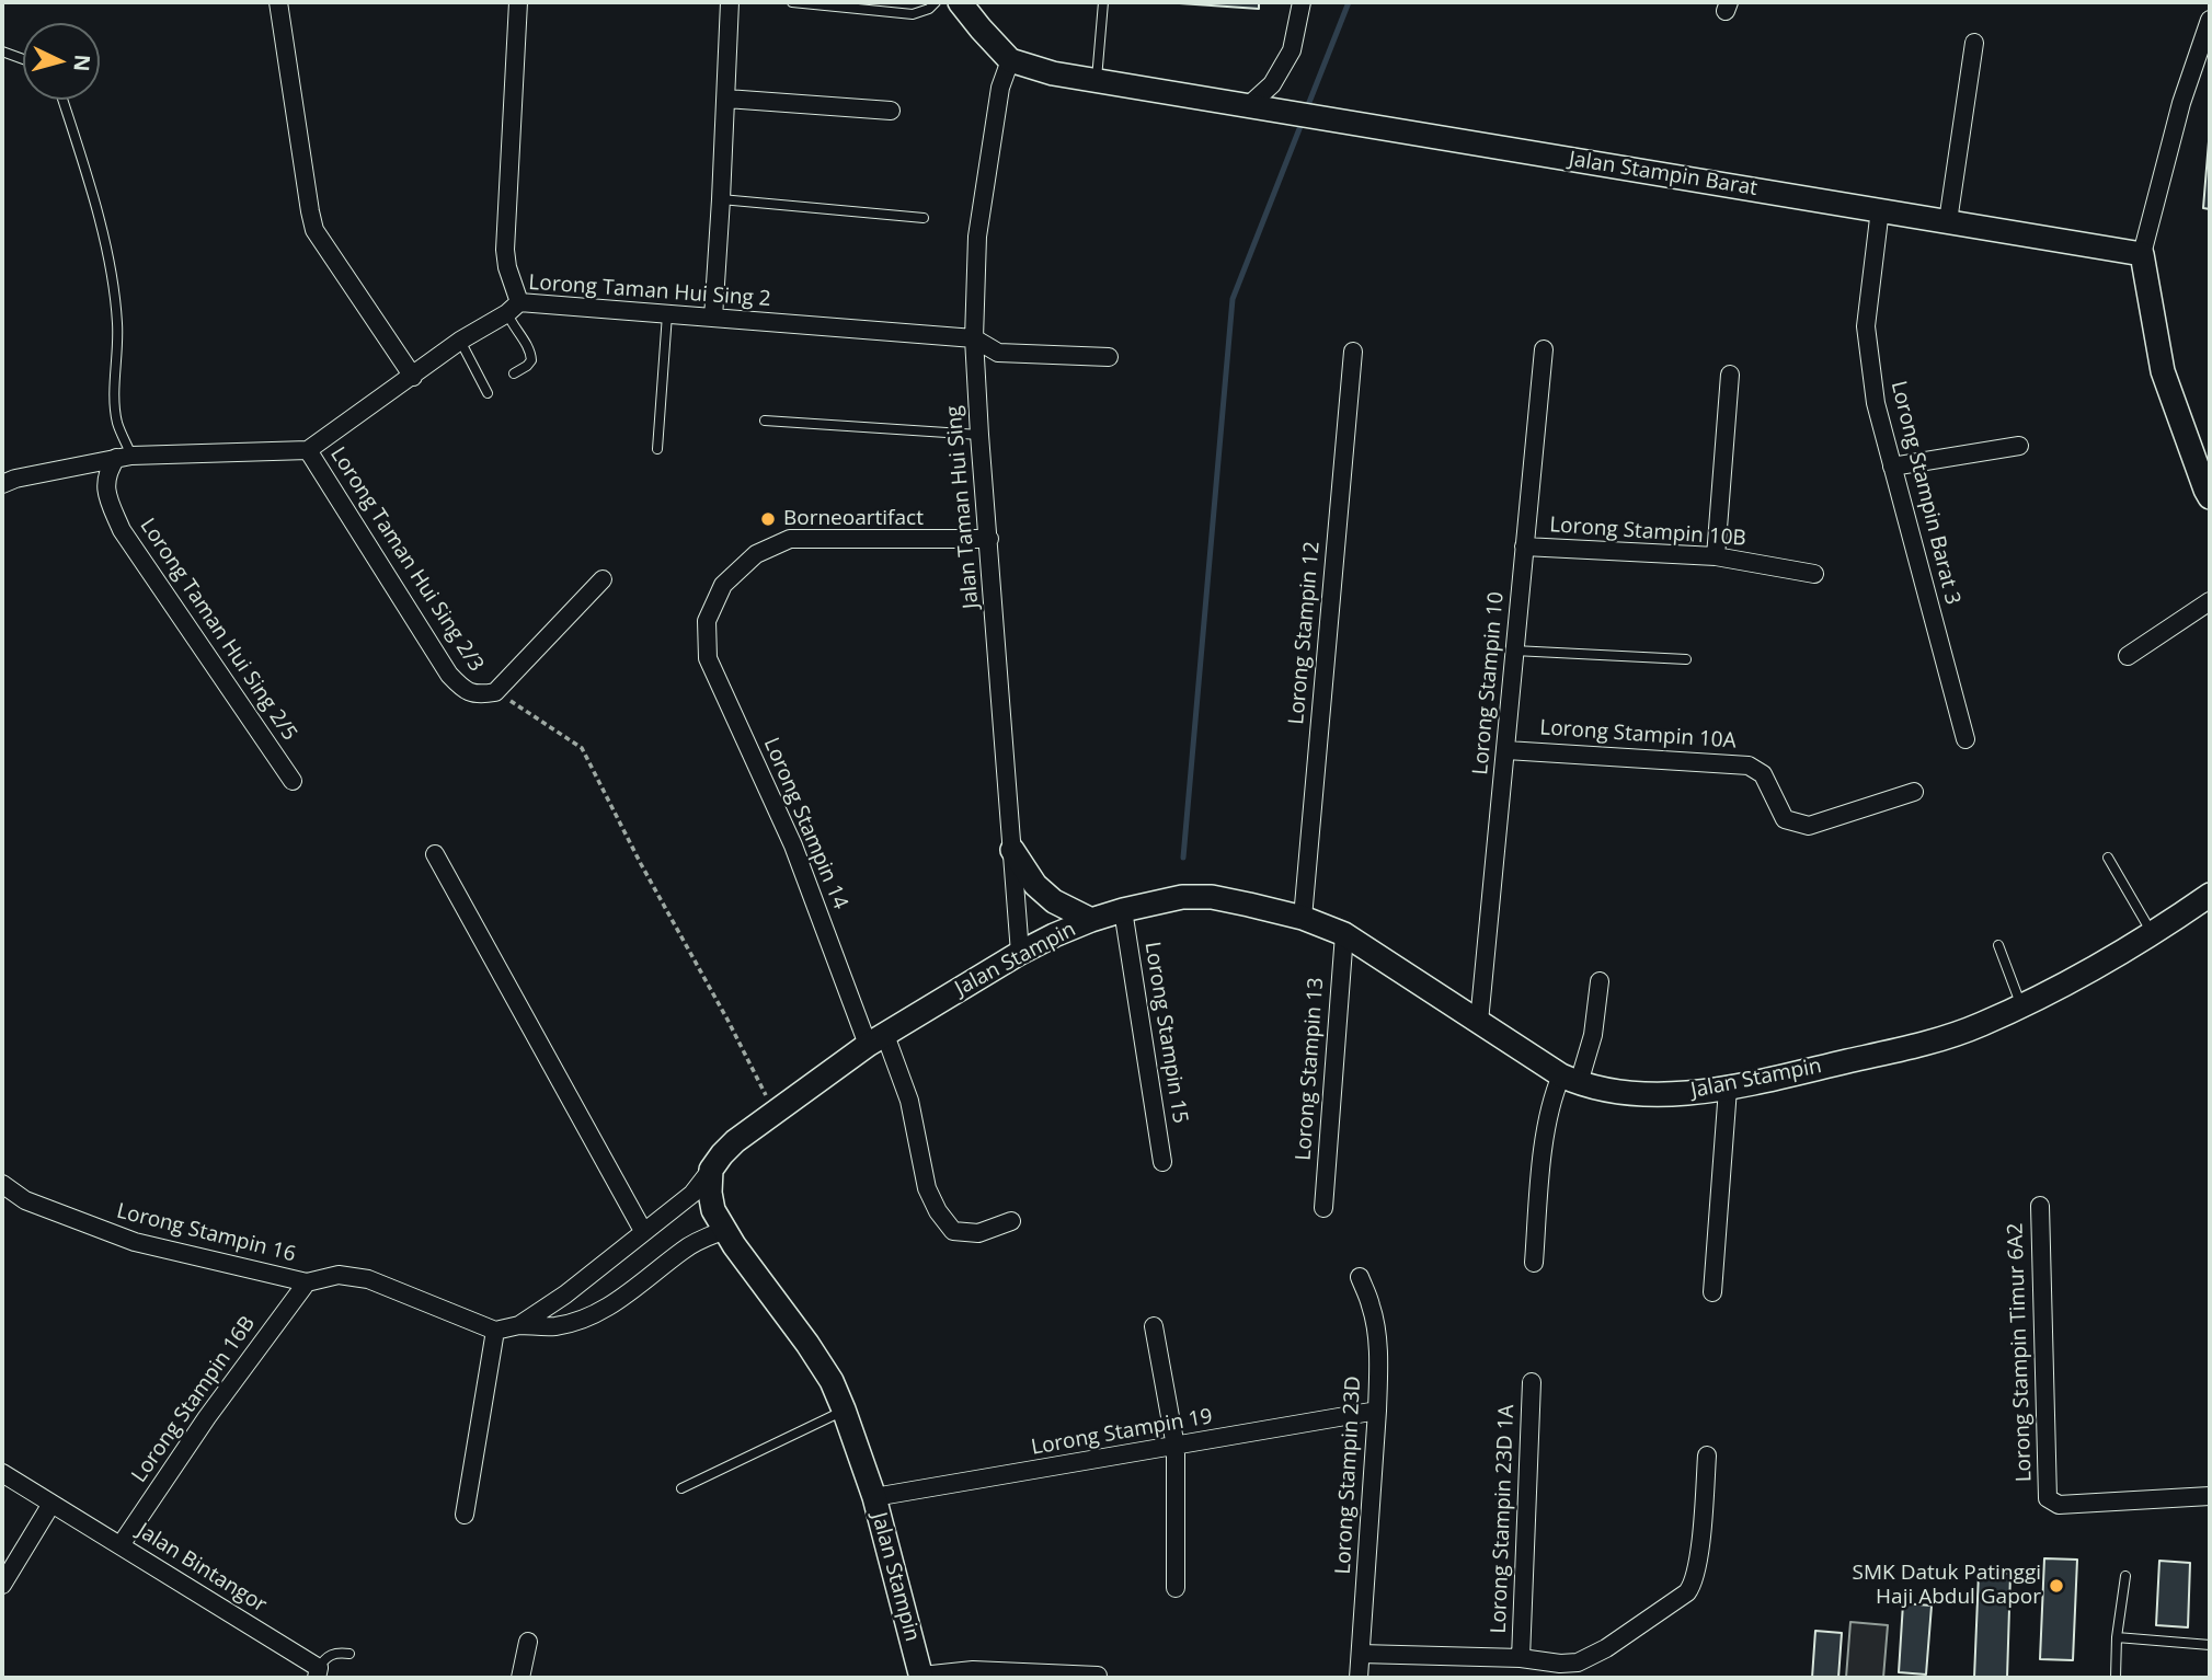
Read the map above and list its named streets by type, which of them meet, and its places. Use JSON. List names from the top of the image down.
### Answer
{
  "streets": {
    "street": [
      "Jalan Stampin Barat",
      "Lorong Taman Hui Sing 2",
      "Lorong Stampin Barat 3",
      "Jalan Taman Hui Sing",
      "Lorong Stampin 10B",
      "Lorong Taman Hui Sing 2/3",
      "Lorong Taman Hui Sing 2/5",
      "Lorong Stampin 12",
      "Lorong Stampin 10",
      "Lorong Stampin 10A",
      "Lorong Stampin 14",
      "Jalan Stampin",
      "Lorong Stampin 15",
      "Lorong Stampin 13",
      "Lorong Stampin 16",
      "Lorong Stampin Timur 6A2",
      "Lorong Stampin 16B",
      "Lorong Stampin 19",
      "Lorong Stampin 23D",
      "Lorong Stampin 23D 1A",
      "Jalan Bintangor"
    ]
  },
  "crossings": [
    ["Jalan Stampin Barat", "Lorong Stampin Barat 3"],
    ["Jalan Stampin Barat", "Jalan Taman Hui Sing"],
    ["Lorong Taman Hui Sing 2", "Jalan Taman Hui Sing"],
    ["Lorong Taman Hui Sing 2", "Lorong Taman Hui Sing 2/3"],
    ["Jalan Taman Hui Sing", "Lorong Stampin 14"],
    ["Jalan Taman Hui Sing", "Jalan Stampin"],
    ["Lorong Stampin 10B", "Lorong Stampin 10"],
    ["Lorong Stampin 12", "Jalan Stampin"],
    ["Lorong Stampin 10", "Lorong Stampin 10A"],
    ["Lorong Stampin 10", "Jalan Stampin"],
    ["Lorong Stampin 14", "Jalan Stampin"],
    ["Jalan Stampin", "Lorong Stampin 15"],
    ["Jalan Stampin", "Lorong Stampin 13"],
    ["Jalan Stampin", "Lorong Stampin 19"],
    ["Lorong Stampin 16", "Lorong Stampin 16B"],
    ["Lorong Stampin 16B", "Jalan Bintangor"],
    ["Lorong Stampin 19", "Lorong Stampin 23D"]
  ],
  "places": ["Borneoartifact", "SMK Datuk Patinggi Haji Abdul Gapor"],
  "north": "right"
}
